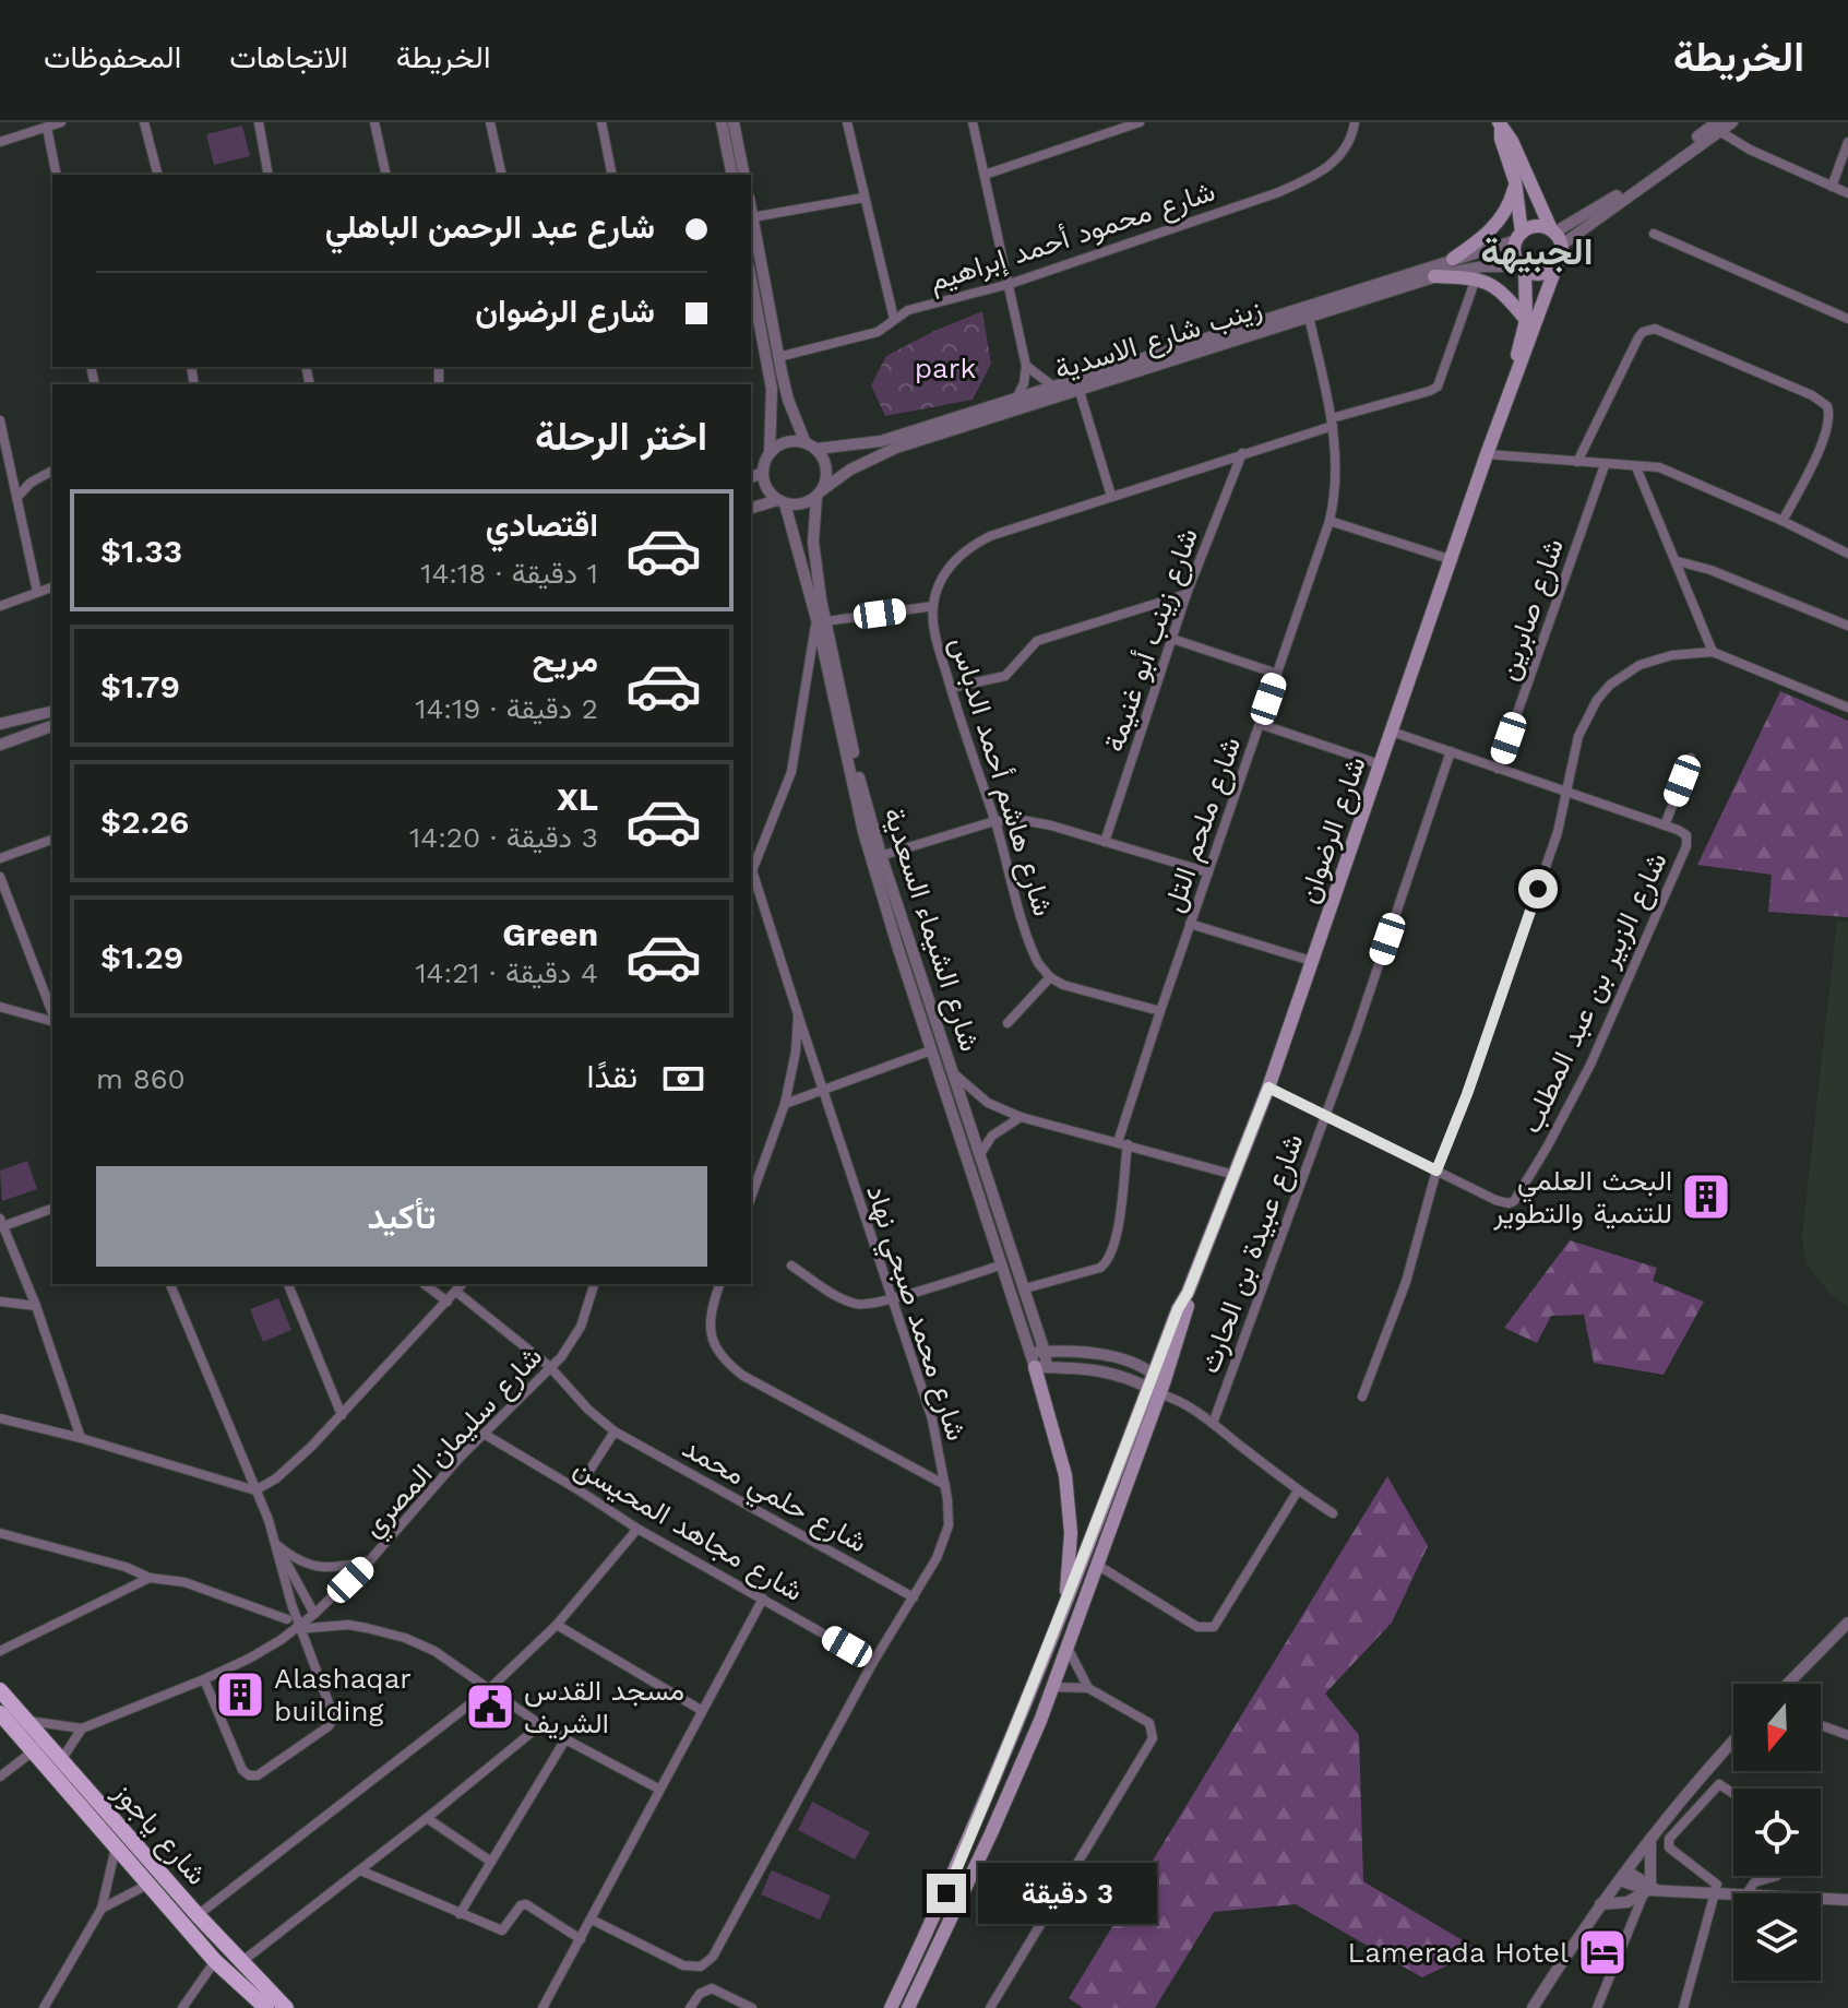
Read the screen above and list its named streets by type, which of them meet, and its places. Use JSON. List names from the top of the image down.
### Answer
{
  "streets": {
    "main road": ["شارع الرضوان", "شارع ياجوز"],
    "street": [
      "شارع محمود أحمد إبراهيم",
      "زينب شارع الاسدية",
      "شارع صابرين",
      "شارع زينب أبو غنيمة",
      "شارع هاشم أحمد الدباس",
      "شارع ملحم التل",
      "شارع الشيماء السعدية",
      "شارع الزبير بن عبد المطلب",
      "شارع عبيدة بن الحارث",
      "شارع محمد صبحي نهاد",
      "شارع سليمان المصري",
      "شارع حلمي محمد",
      "شارع مجاهد المحيسن"
    ]
  },
  "crossings": [
    ["زينب شارع الاسدية", "شارع ملحم التل"],
    ["زينب شارع الاسدية", "شارع الرضوان"],
    ["زينب شارع الاسدية", "شارع الشيماء السعدية"],
    ["شارع صابرين", "شارع الزبير بن عبد المطلب"],
    ["شارع زينب أبو غنيمة", "شارع هاشم أحمد الدباس"],
    ["شارع هاشم أحمد الدباس", "شارع ملحم التل"],
    ["شارع ملحم التل", "شارع الشيماء السعدية"],
    ["شارع الرضوان", "شارع الزبير بن عبد المطلب"],
    ["شارع الزبير بن عبد المطلب", "شارع عبيدة بن الحارث"],
    ["شارع محمد صبحي نهاد", "شارع حلمي محمد"],
    ["شارع محمد صبحي نهاد", "شارع مجاهد المحيسن"],
    ["شارع سليمان المصري", "شارع حلمي محمد"],
    ["شارع سليمان المصري", "شارع مجاهد المحيسن"]
  ],
  "districts": ["الجبيهة"],
  "parks": ["park"],
  "places": {
    "building": ["البحث العلمي للتنمية والتطوير", "Alashaqar building"],
    "public building": ["مسجد القدس الشريف"],
    "hotel": ["Lamerada Hotel"]
  },
  "north": "bottom",
  "page": {
    "header": "الخريطة",
    "nav": ["الخريطة", "الاتجاهات", "المحفوظات"],
    "banner": ["شارع عبد الرحمن الباهلي", "شارع الرضوان"],
    "heading": "اختر الرحلة",
    "list": [
      {
        "name": "اقتصادي",
        "note": "1 دقيقة · 14:18",
        "value": "$1.33"
      },
      {
        "name": "مريح",
        "note": "2 دقيقة · 14:19",
        "value": "$1.79"
      },
      {
        "name": "XL",
        "note": "3 دقيقة · 14:20",
        "value": "$2.26"
      },
      {
        "name": "Green",
        "note": "4 دقيقة · 14:21",
        "value": "$1.29"
      }
    ],
    "pay": ["نقدًا", "860 m"],
    "buttons": "تأكيد",
    "bubble": "3 دقيقة"
  }
}
